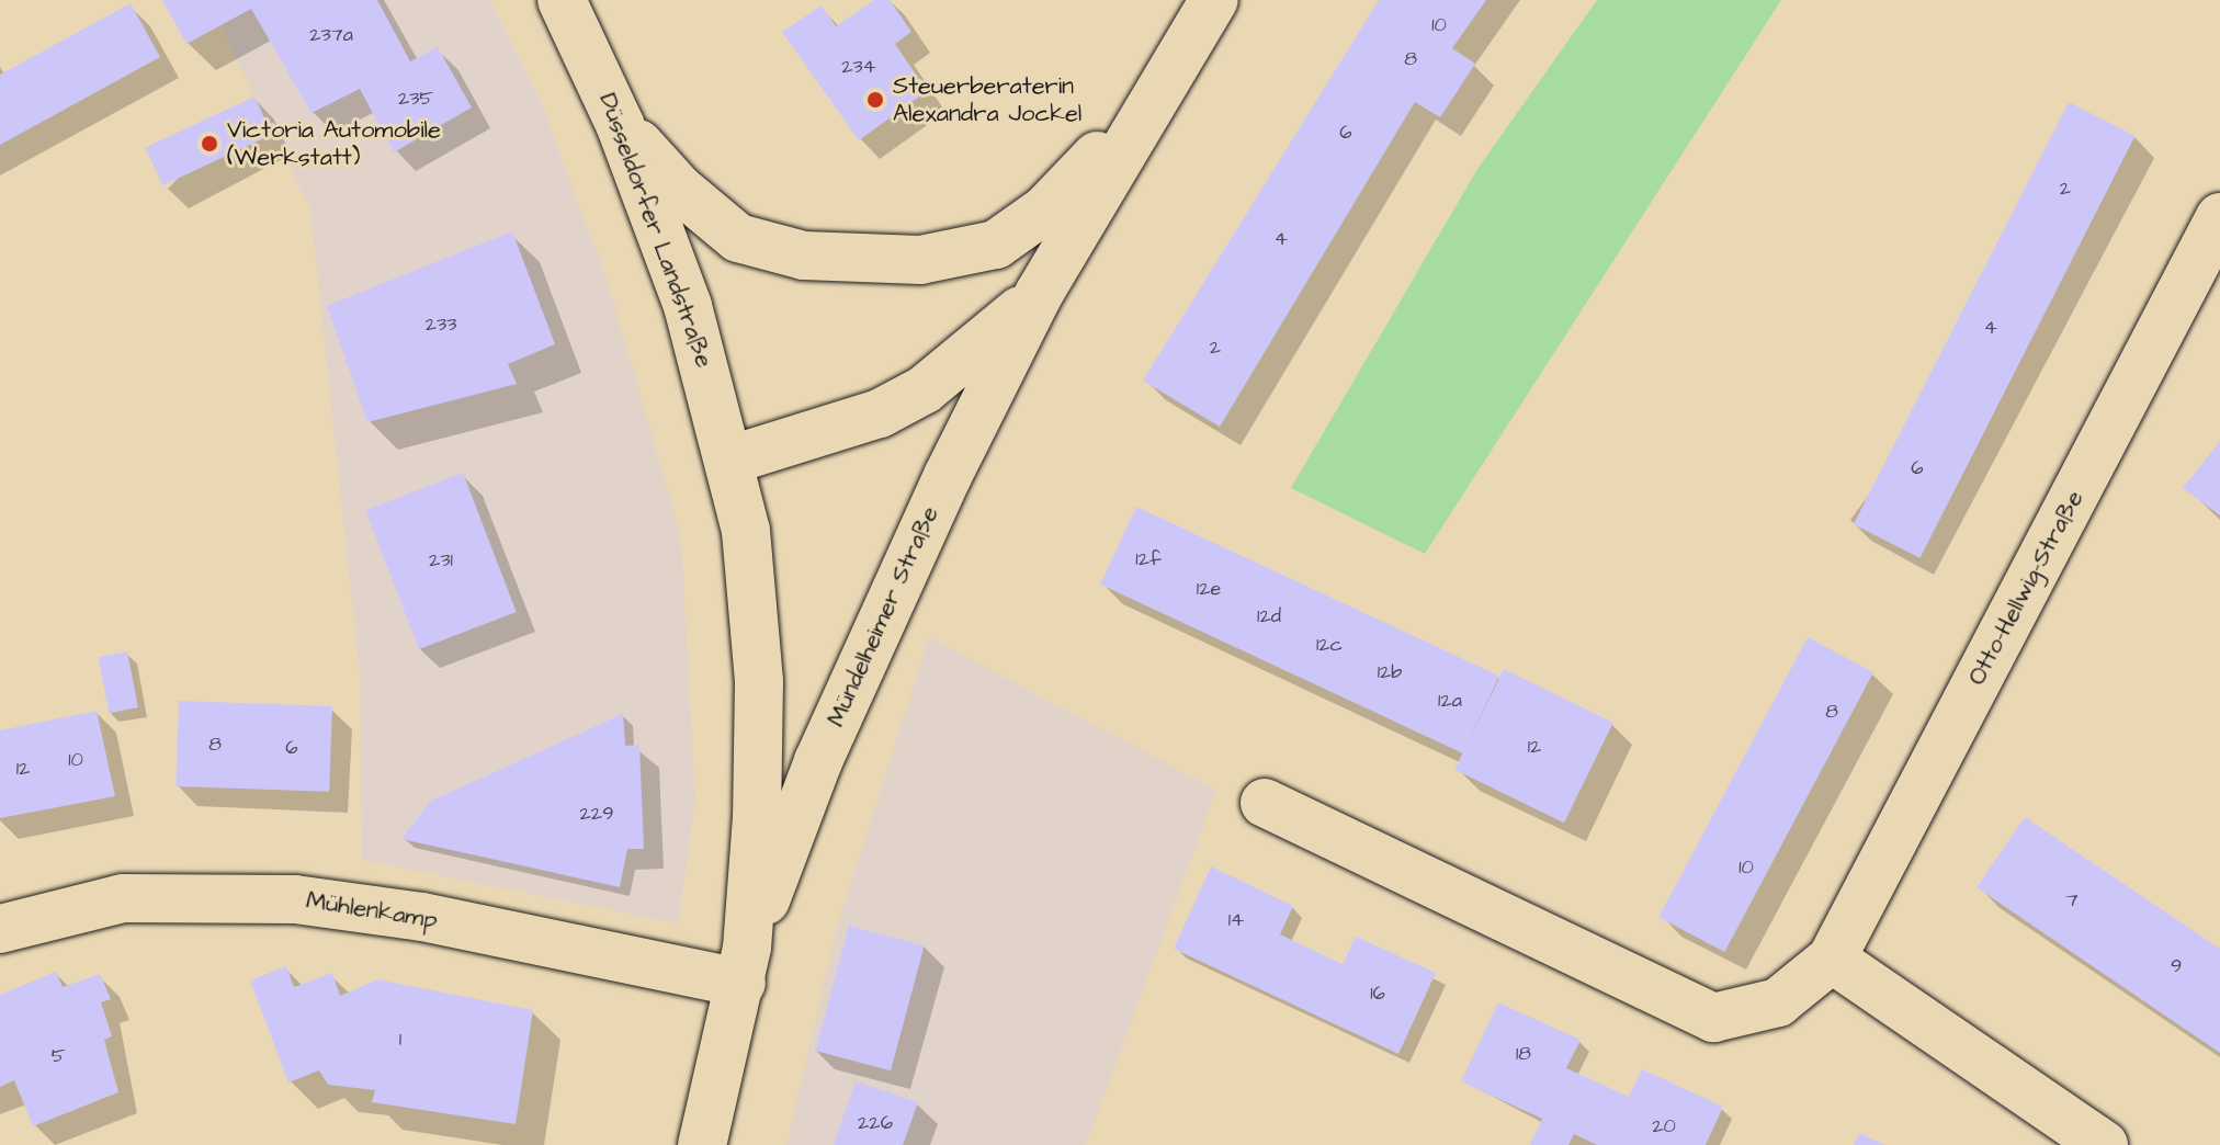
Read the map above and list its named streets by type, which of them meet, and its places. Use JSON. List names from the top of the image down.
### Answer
{
  "streets": {
    "main road": [
      "Düsseldorfer Landstraße",
      "Otto-Hellwig-Straße",
      "Mündelheimer Straße",
      "Mühlenkamp"
    ]
  },
  "crossings": [
    ["Düsseldorfer Landstraße", "Mündelheimer Straße"],
    ["Düsseldorfer Landstraße", "Mühlenkamp"],
    ["Mündelheimer Straße", "Mühlenkamp"]
  ],
  "places": ["Steuerberaterin Alexandra Jockel", "Victoria Automobile (Werkstatt)"],
  "house_numbers": [
    "10",
    "237a",
    "8",
    "234",
    "235",
    "6",
    "2",
    "4",
    "233",
    "4",
    "2",
    "6",
    "12f",
    "231",
    "12e",
    "12d",
    "12c",
    "12b",
    "12a",
    "8",
    "8",
    "12",
    "6",
    "10",
    "12",
    "229",
    "10",
    "7",
    "14",
    "9",
    "16",
    "1",
    "18",
    "5",
    "226",
    "20"
  ]
}
